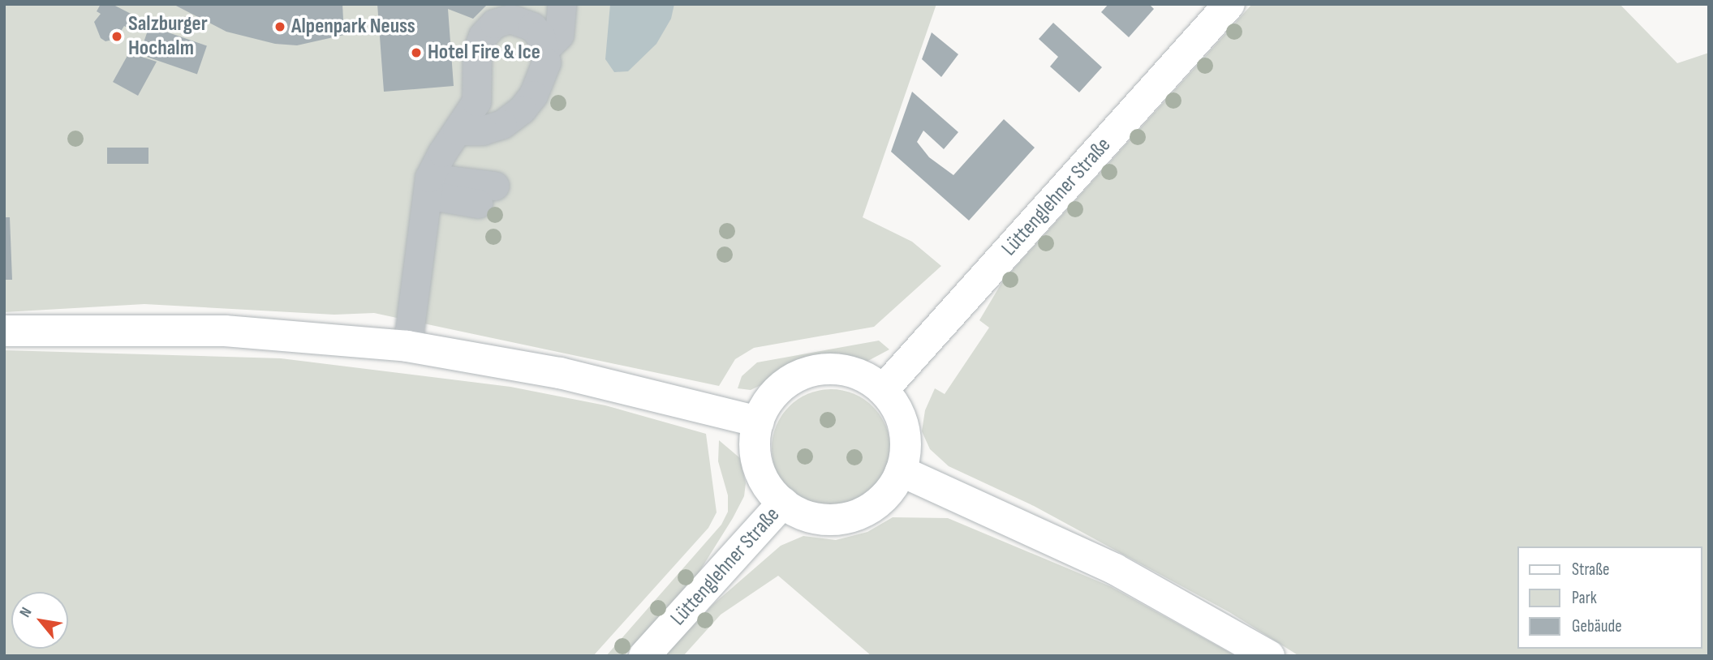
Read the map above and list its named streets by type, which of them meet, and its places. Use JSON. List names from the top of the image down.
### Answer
{
  "streets": {
    "main road": ["Lüttenglehner Straße"]
  },
  "places": ["Alpenpark Neuss", "Salzburger Hochalm", "Hotel Fire & Ice"],
  "legend": ["Straße", "Park", "Gebäude"],
  "north": "top left"
}
